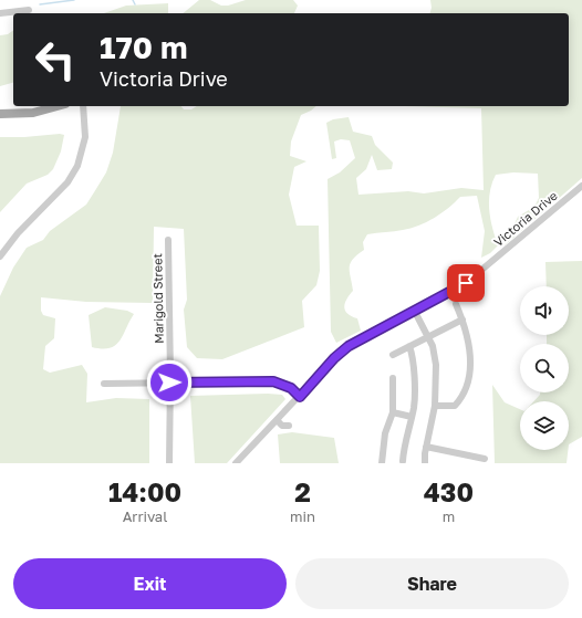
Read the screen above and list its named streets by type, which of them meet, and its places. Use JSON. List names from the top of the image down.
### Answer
{
  "streets": {
    "street": ["Victoria Drive", "Marigold Street"]
  },
  "page": {
    "turn": ["170 m", "Victoria Drive"],
    "eta": [
      "14:00",
      "Arrival",
      "2",
      "min",
      "430",
      "m"
    ],
    "buttons": ["Exit", "Share"]
  }
}
